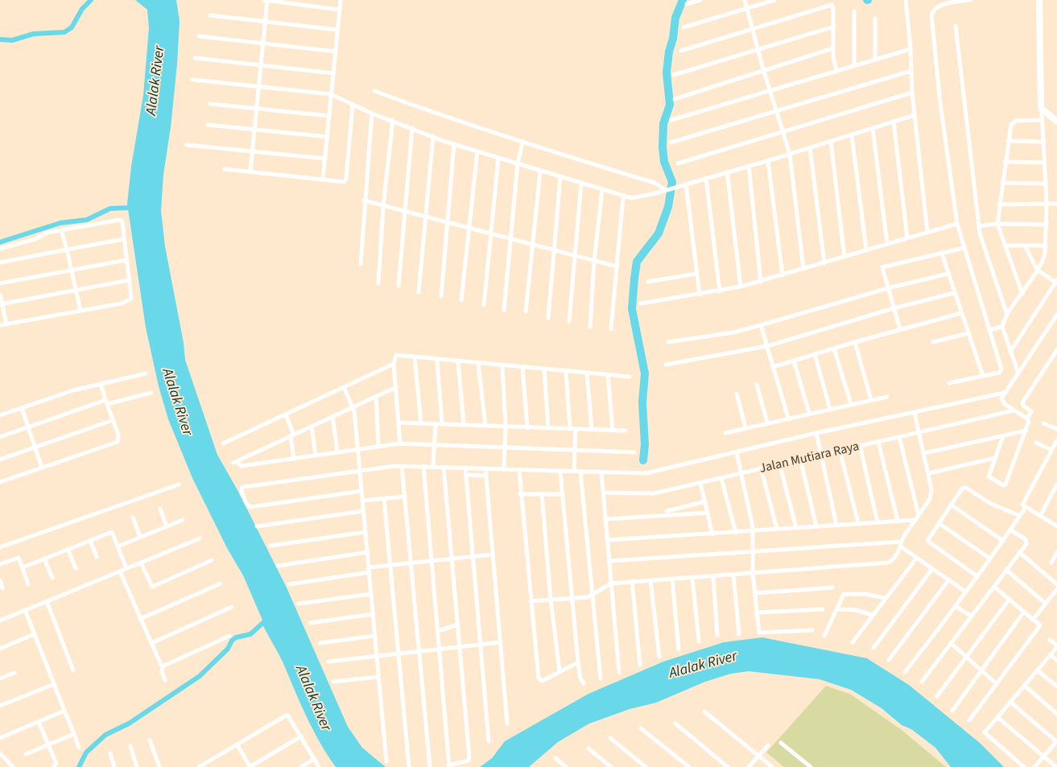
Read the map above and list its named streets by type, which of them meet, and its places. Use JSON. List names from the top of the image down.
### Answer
{
  "streets": {
    "street": ["Jalan Mutiara Raya"]
  },
  "water": ["Alalak River"]
}
